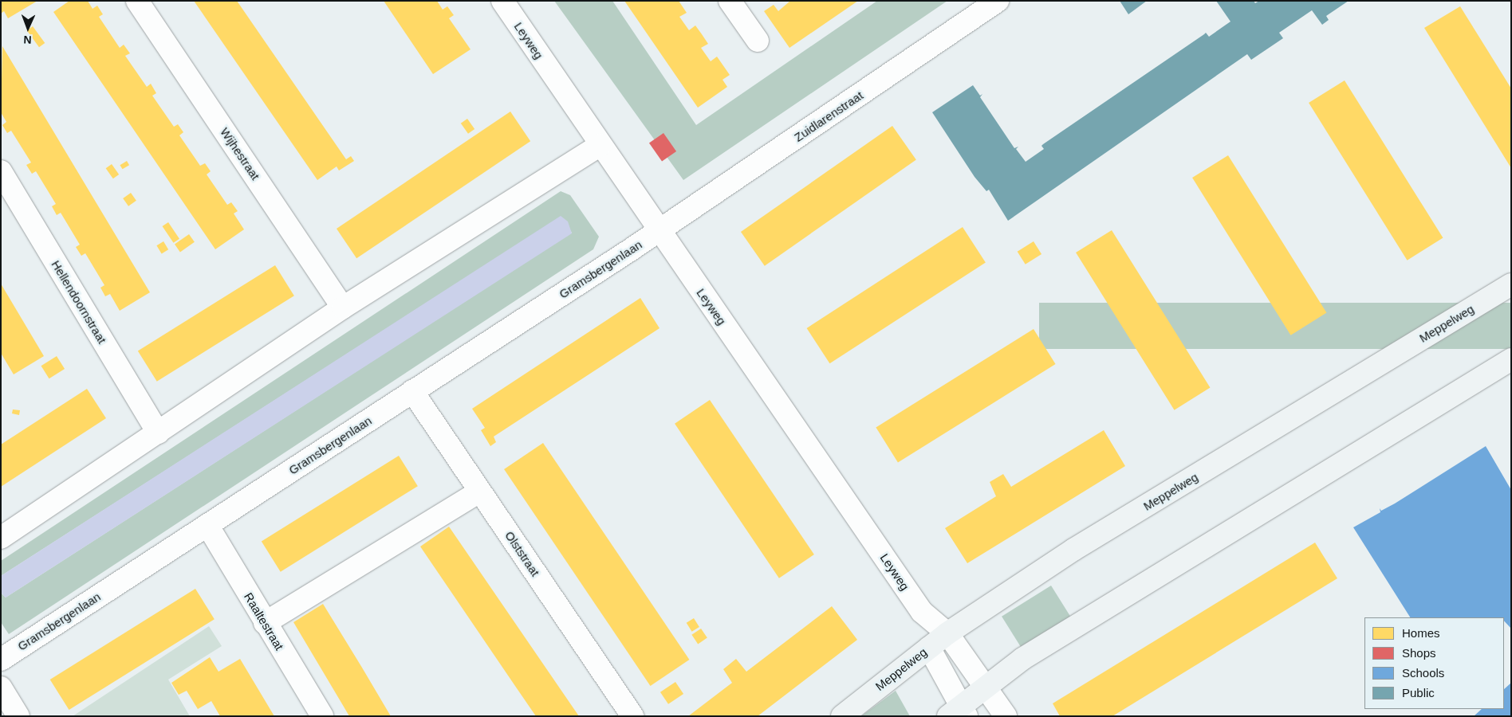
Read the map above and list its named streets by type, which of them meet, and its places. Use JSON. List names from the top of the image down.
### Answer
{
  "streets": {
    "main road": ["Meppelweg"],
    "street": [
      "Leyweg",
      "Zuidlarenstraat",
      "Wijhestraat",
      "Gramsbergenlaan",
      "Hellendoornstraat",
      "Olststraat",
      "Raaltestraat"
    ]
  },
  "crossings": [
    ["Leyweg", "Zuidlarenstraat"],
    ["Leyweg", "Gramsbergenlaan"],
    ["Leyweg", "Meppelweg"],
    ["Zuidlarenstraat", "Gramsbergenlaan"],
    ["Gramsbergenlaan", "Olststraat"],
    ["Gramsbergenlaan", "Raaltestraat"]
  ],
  "legend": [
    "Homes",
    "Shops",
    "Schools",
    "Public"
  ],
  "north": "bottom"
}
